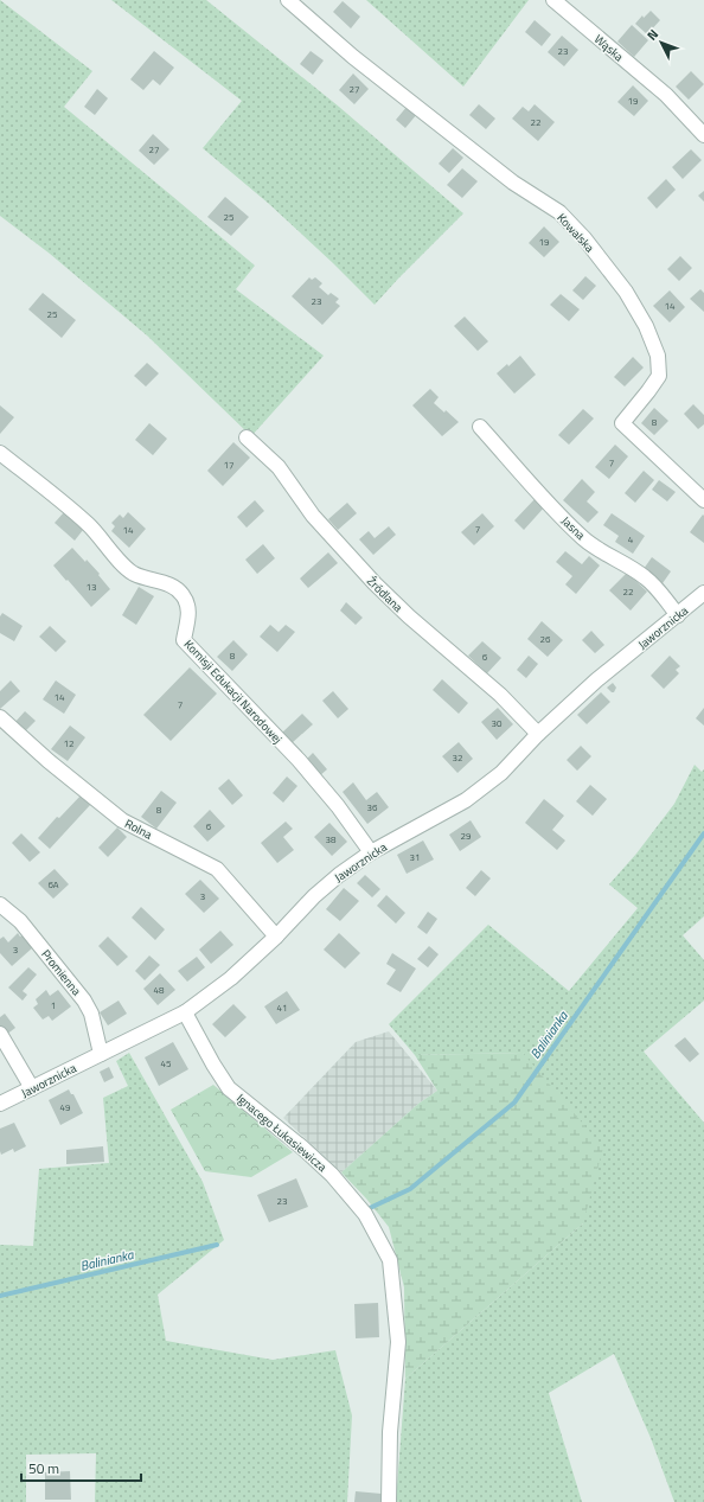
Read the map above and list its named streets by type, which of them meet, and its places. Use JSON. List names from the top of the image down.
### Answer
{
  "streets": {
    "street": [
      "Wąska",
      "Kowalska",
      "Jasna",
      "Źródlana",
      "Jaworznicka",
      "Komisji Edukacji Narodowej",
      "Rolna",
      "Promienna",
      "Ignacego Łukasiewicza"
    ]
  },
  "crossings": [
    ["Jasna", "Jaworznicka"],
    ["Źródlana", "Jaworznicka"],
    ["Jaworznicka", "Komisji Edukacji Narodowej"],
    ["Jaworznicka", "Rolna"],
    ["Jaworznicka", "Promienna"],
    ["Jaworznicka", "Ignacego Łukasiewicza"]
  ],
  "water": ["Balinianka"],
  "house_numbers": [
    "23",
    "27",
    "19",
    "22",
    "27",
    "25",
    "19",
    "23",
    "14",
    "25",
    "8",
    "7",
    "17",
    "7",
    "14",
    "4",
    "13",
    "22",
    "26",
    "8",
    "6",
    "14",
    "7",
    "30",
    "12",
    "32",
    "36",
    "8",
    "6",
    "29",
    "38",
    "31",
    "6A",
    "3",
    "3",
    "48",
    "1",
    "41",
    "45",
    "49",
    "23"
  ],
  "scale_bar": "50 m",
  "north": "top left"
}
